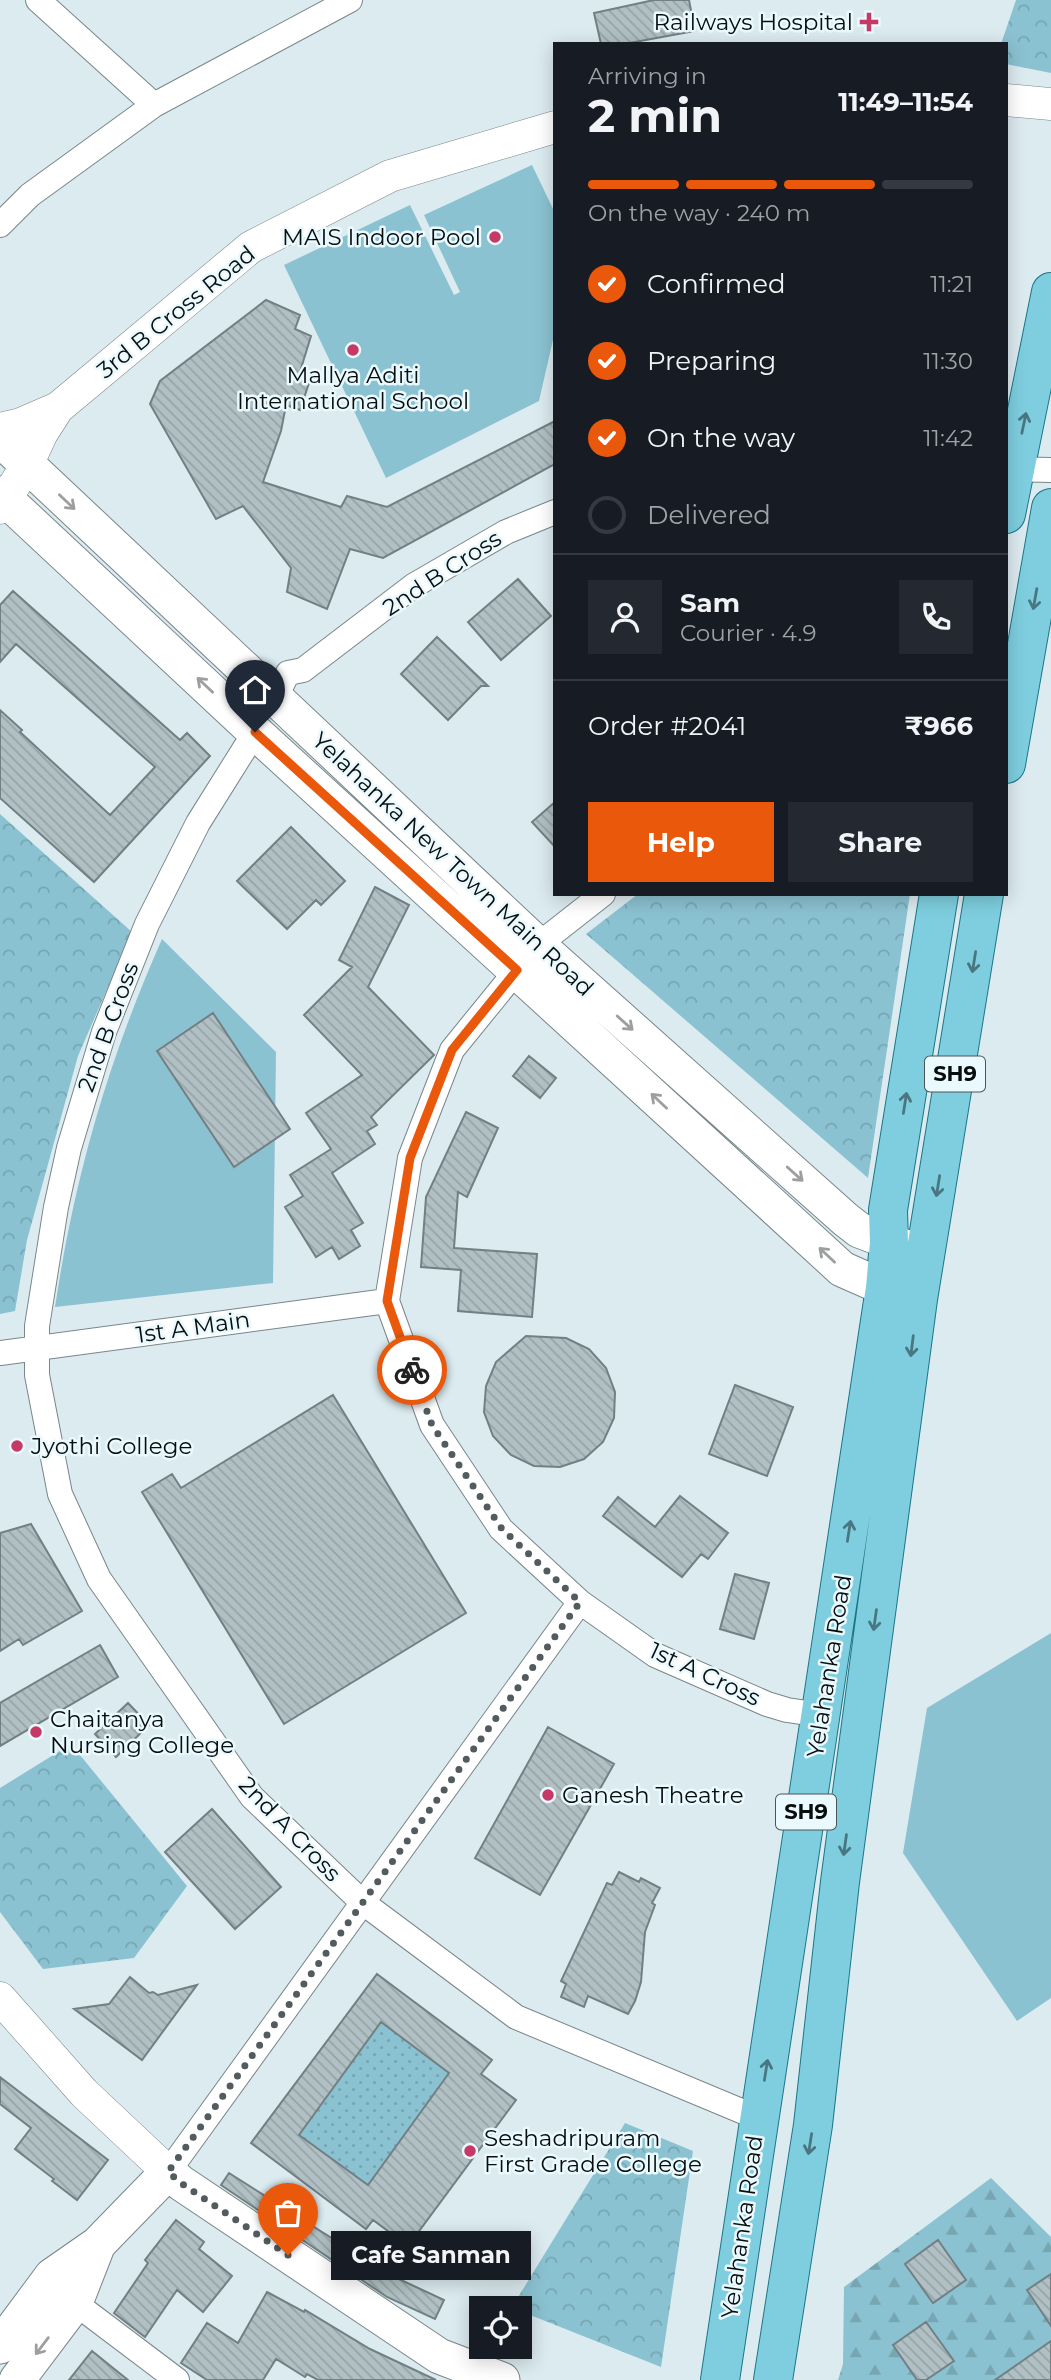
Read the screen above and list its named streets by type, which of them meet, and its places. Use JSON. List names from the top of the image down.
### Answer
{
  "streets": {
    "main road": ["Yelahanka New Town Main Road", "SH9", "Yelahanka Road"],
    "street": [
      "3rd B Cross Road",
      "2nd B Cross",
      "1st A Main",
      "1st A Cross",
      "2nd A Cross"
    ]
  },
  "crossings": [
    ["3rd B Cross Road", "Yelahanka New Town Main Road"],
    ["2nd B Cross", "Yelahanka New Town Main Road"],
    ["2nd B Cross", "1st A Main"],
    ["2nd B Cross", "2nd A Cross"],
    ["Yelahanka New Town Main Road", "SH9"],
    ["Yelahanka New Town Main Road", "Yelahanka Road"],
    ["SH9", "Yelahanka Road"],
    ["1st A Main", "1st A Cross"],
    ["1st A Main", "2nd A Cross"],
    ["Yelahanka Road", "1st A Cross"],
    ["Yelahanka Road", "2nd A Cross"]
  ],
  "places": {
    "health": ["Railways Hospital"],
    "other": [
      "MAIS Indoor Pool",
      "Mallya Aditi International School",
      "Jyothi College",
      "Chaitanya Nursing College",
      "Ganesh Theatre",
      "Seshadripuram First Grade College",
      "Cafe Sanman"
    ]
  },
  "page": {
    "heading": ["2 min", "Arriving in", "11:49–11:54"],
    "panel": [
      "Sam",
      "Courier · 4.9",
      "Order #2041",
      "₹966"
    ],
    "bar": "On the way · 240 m",
    "list": [
      ["Confirmed", "11:21"],
      ["Preparing", "11:30"],
      ["On the way", "11:42"],
      "Delivered"
    ],
    "buttons": ["Help", "Share"],
    "bubble": "Cafe Sanman"
  }
}
